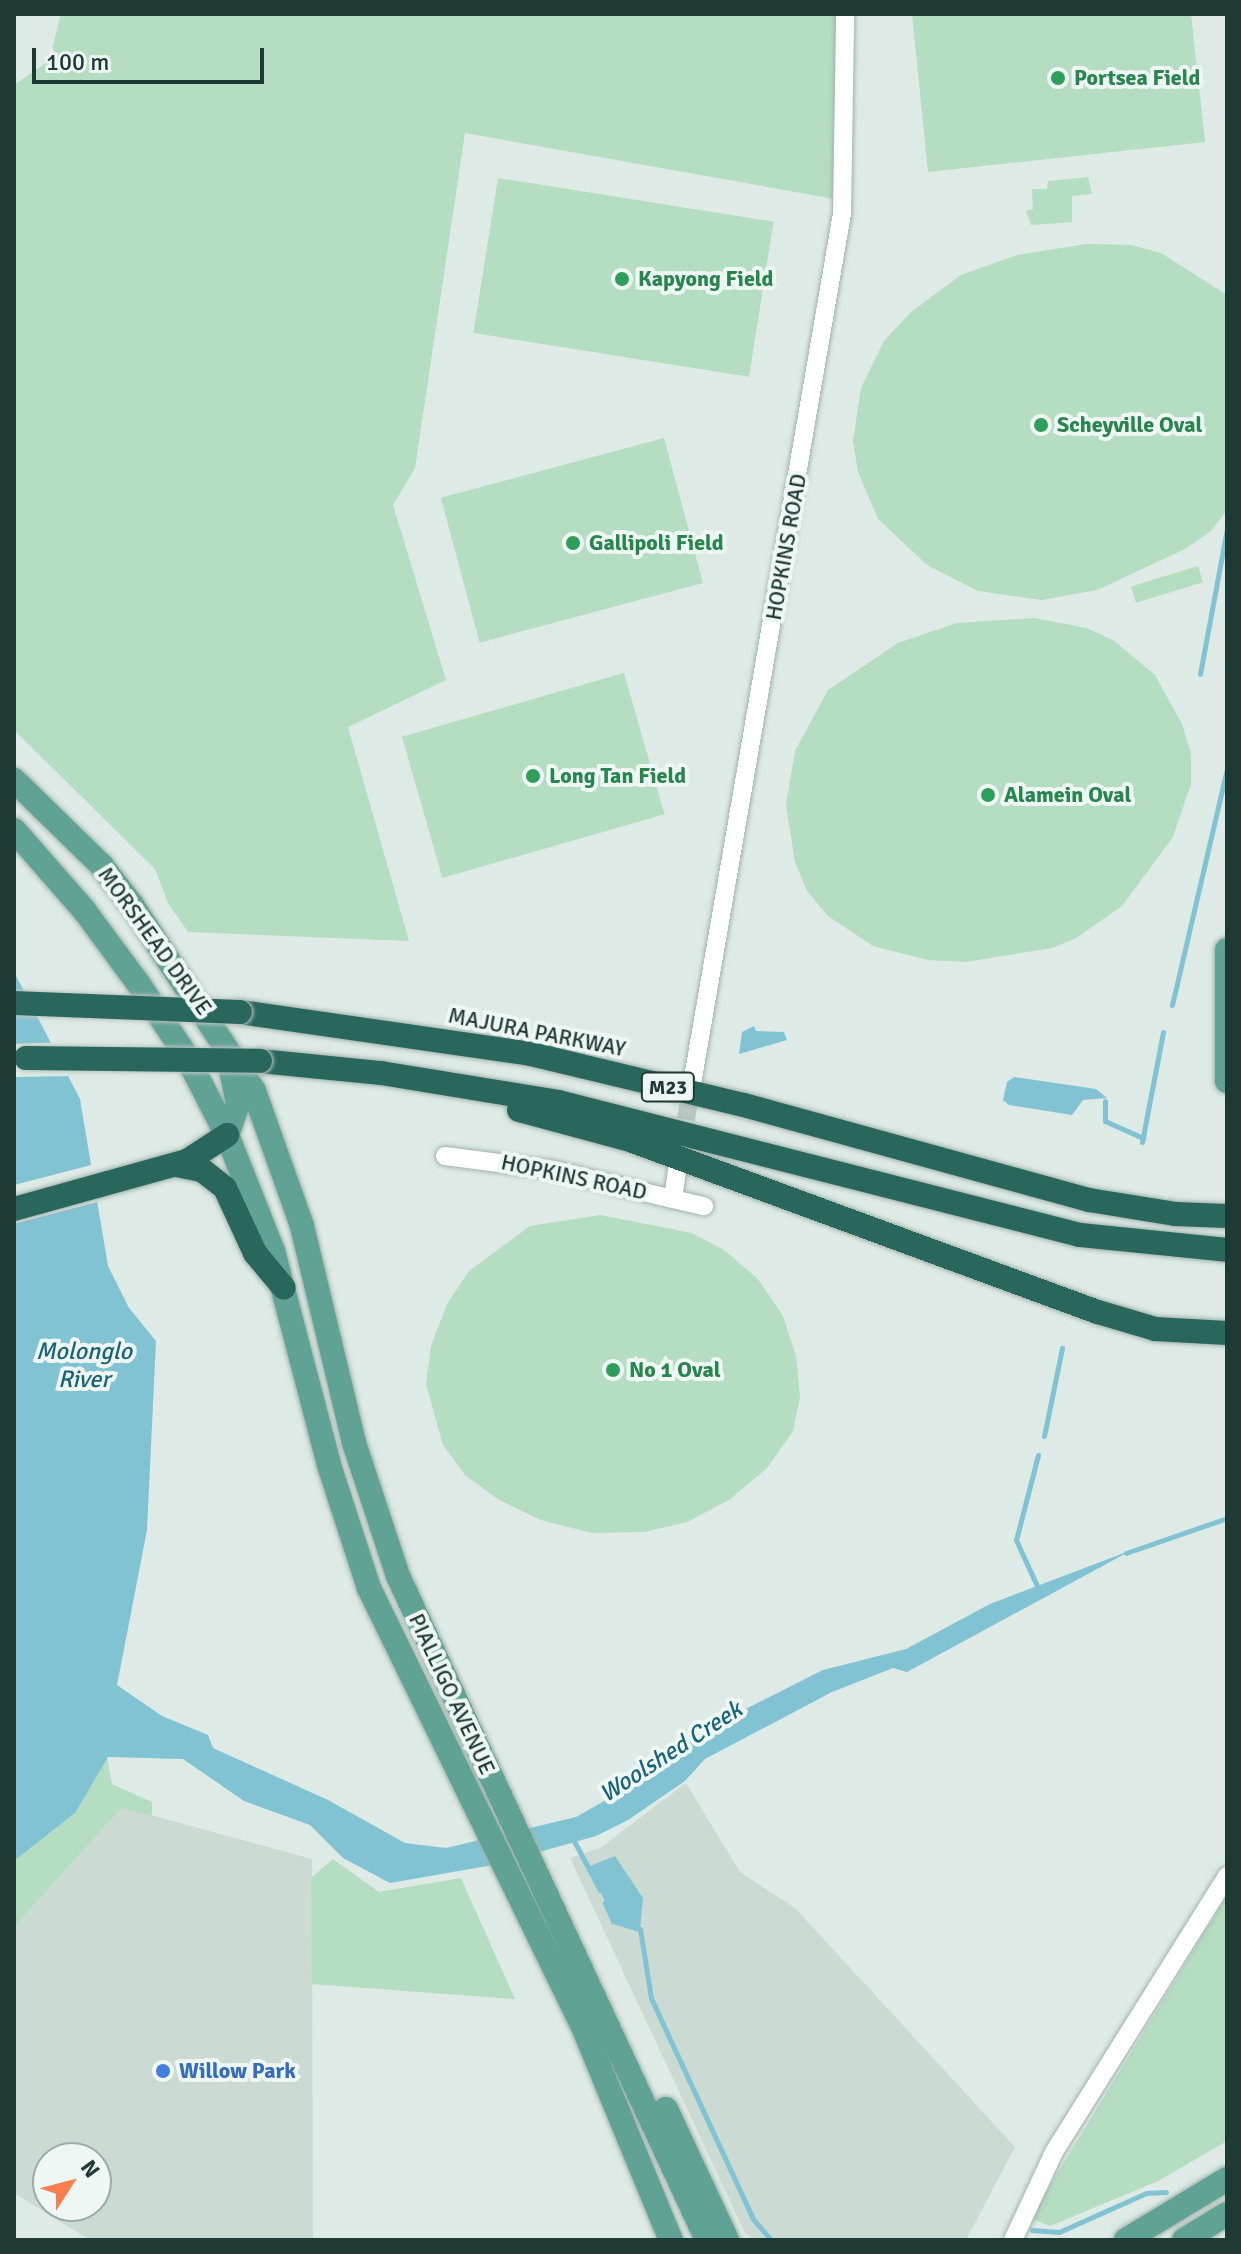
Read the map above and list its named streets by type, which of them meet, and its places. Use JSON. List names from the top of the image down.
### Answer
{
  "streets": {
    "highway": ["MAJURA PARKWAY", "M23"],
    "main road": ["MORSHEAD DRIVE", "PIALLIGO AVENUE"],
    "street": ["HOPKINS ROAD"]
  },
  "crossings": [
    ["MORSHEAD DRIVE", "PIALLIGO AVENUE"]
  ],
  "water": ["Molonglo River", "Woolshed Creek"],
  "places": [
    "Portsea Field",
    "Kapyong Field",
    "Scheyville Oval",
    "Gallipoli Field",
    "Long Tan Field",
    "Alamein Oval",
    "No 1 Oval",
    "Willow Park"
  ],
  "scale_bar": "100 m",
  "north": "top right"
}
